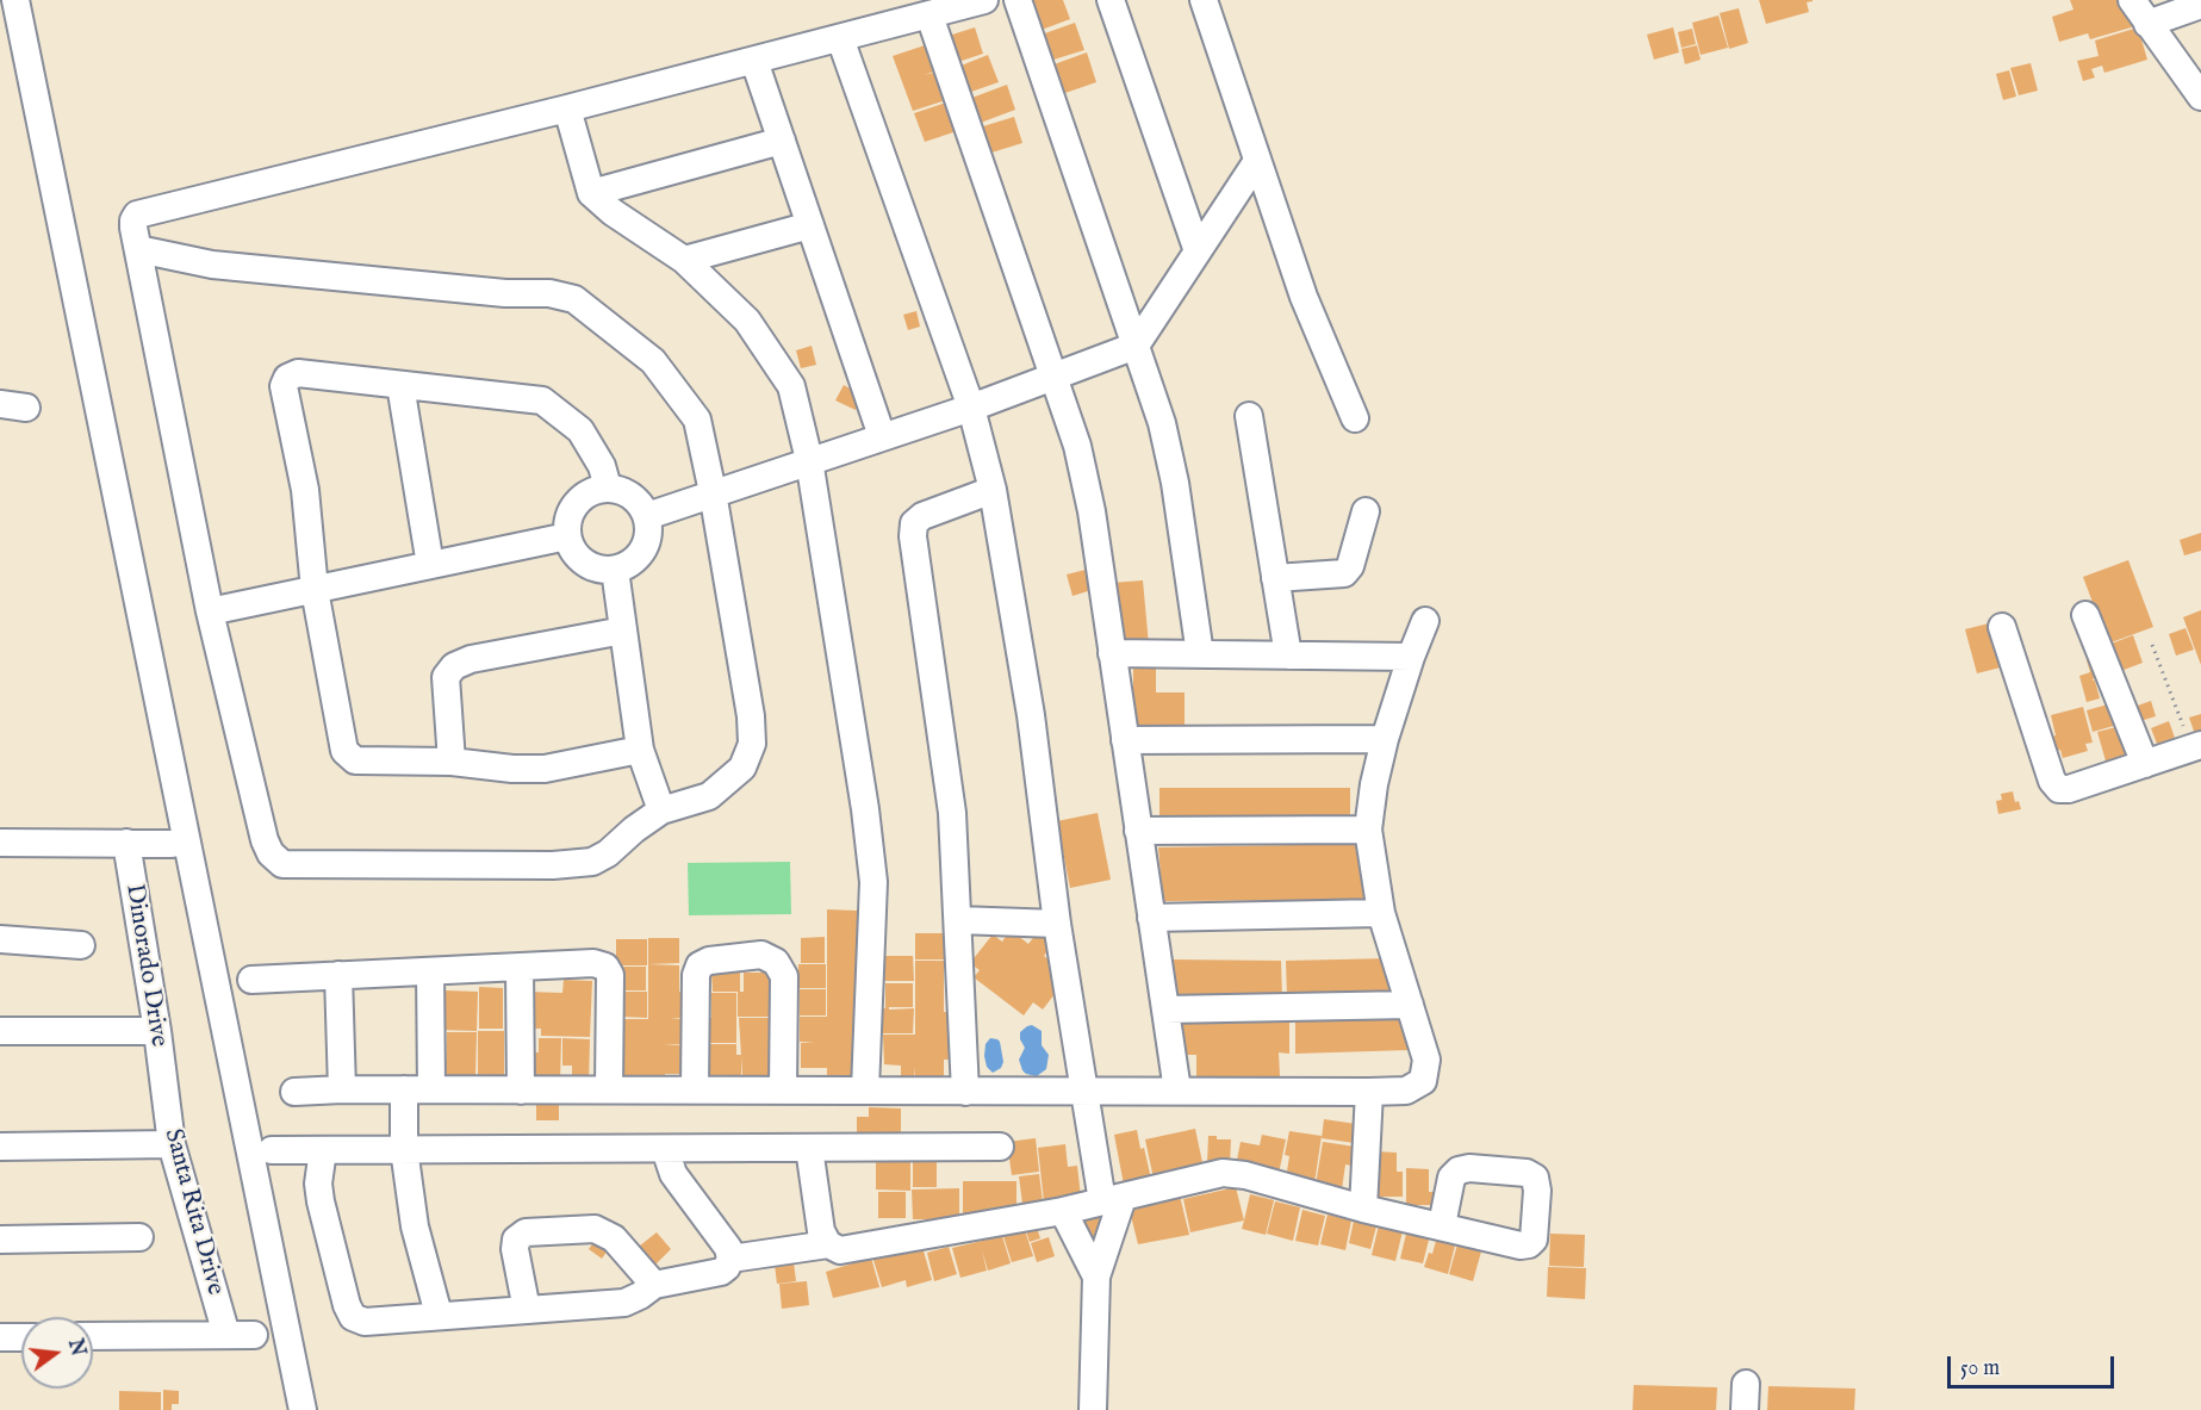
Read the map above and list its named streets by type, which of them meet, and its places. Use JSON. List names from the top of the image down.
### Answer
{
  "streets": {
    "street": ["Dinorado Drive", "Santa Rita Drive"]
  },
  "crossings": [
    ["Dinorado Drive", "Santa Rita Drive"]
  ],
  "scale_bar": "50 m",
  "north": "right"
}
